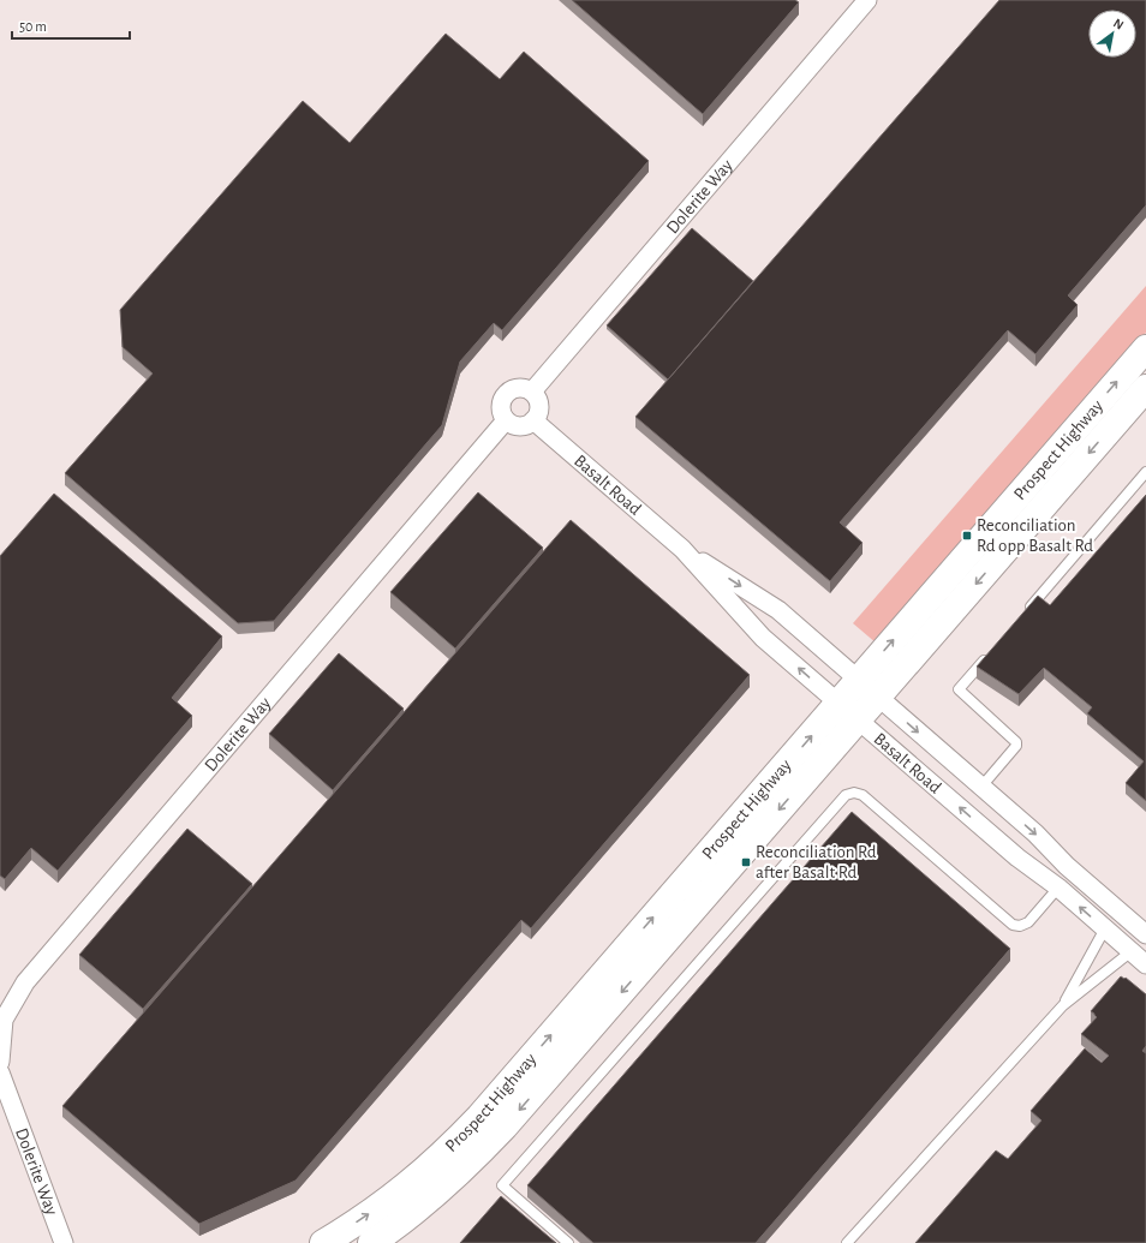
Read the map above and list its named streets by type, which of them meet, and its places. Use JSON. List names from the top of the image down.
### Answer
{
  "streets": {
    "main road": ["Prospect Highway"],
    "street": ["Dolerite Way", "Basalt Road"]
  },
  "crossings": [
    ["Dolerite Way", "Basalt Road"],
    ["Prospect Highway", "Basalt Road"]
  ],
  "places": {
    "transit": ["Reconciliation Rd opp Basalt Rd", "Reconciliation Rd after Basalt Rd"]
  },
  "scale_bar": "50 m",
  "north": "top right"
}
